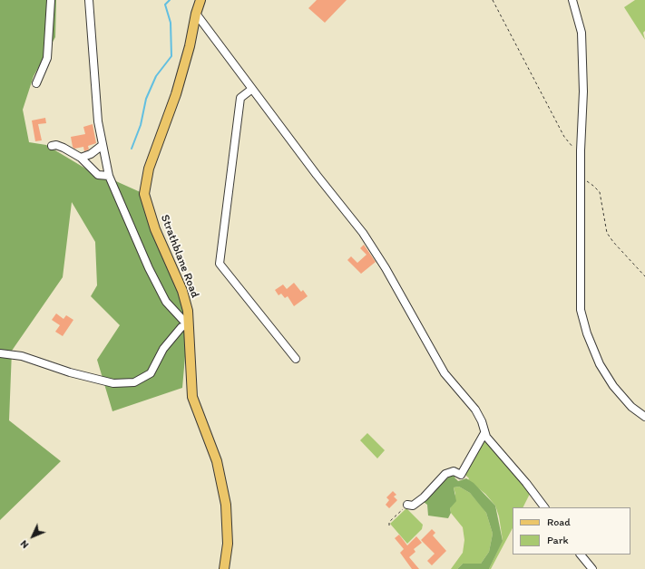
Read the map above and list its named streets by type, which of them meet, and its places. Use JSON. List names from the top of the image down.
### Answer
{
  "streets": {
    "main road": ["Strathblane Road"]
  },
  "legend": ["Road", "Park"],
  "north": "bottom left"
}
